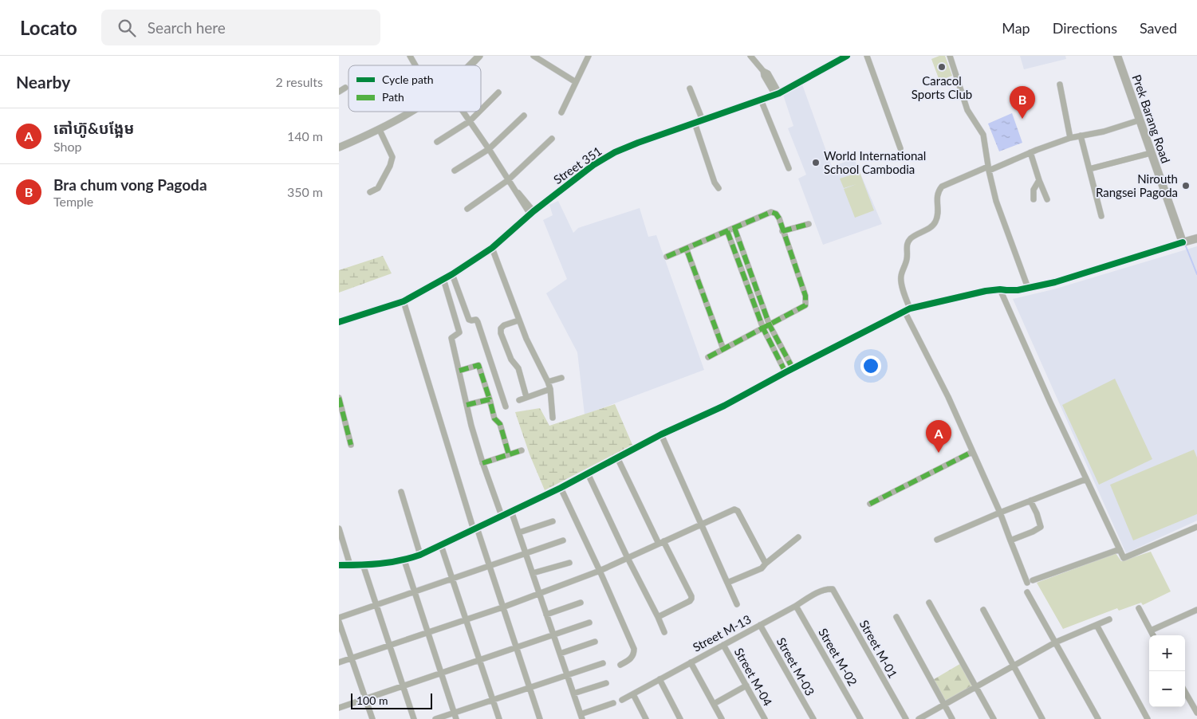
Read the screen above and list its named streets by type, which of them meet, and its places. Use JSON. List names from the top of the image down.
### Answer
{
  "streets": {
    "main road": ["Prek Barang Road"],
    "street": [
      "Street 351",
      "Street M-13",
      "Street M-01",
      "Street M-02",
      "Street M-03",
      "Street M-04"
    ]
  },
  "crossings": [
    ["Street M-13", "Street M-01"],
    ["Street M-13", "Street M-02"],
    ["Street M-13", "Street M-03"],
    ["Street M-13", "Street M-04"]
  ],
  "places": ["Caracol Sports Club", "World International School Cambodia", "Nirouth Rangsei Pagoda"],
  "legend": ["Cycle path", "Path"],
  "scale_bar": "100 m",
  "page": {
    "header": "Locato",
    "search": "Search here",
    "nav": ["Map", "Directions", "Saved"],
    "heading": ["Nearby", "2 results"],
    "pins": ["B", "A"],
    "list": [
      {
        "mark": "A",
        "name": "តៅហ៊ូ&បង្អែម",
        "note": "Shop",
        "value": "140 m"
      },
      {
        "mark": "B",
        "name": "Bra chum vong Pagoda",
        "note": "Temple",
        "value": "350 m"
      }
    ],
    "map_buttons": ["+", "−"],
    "scale": "100 m"
  }
}
